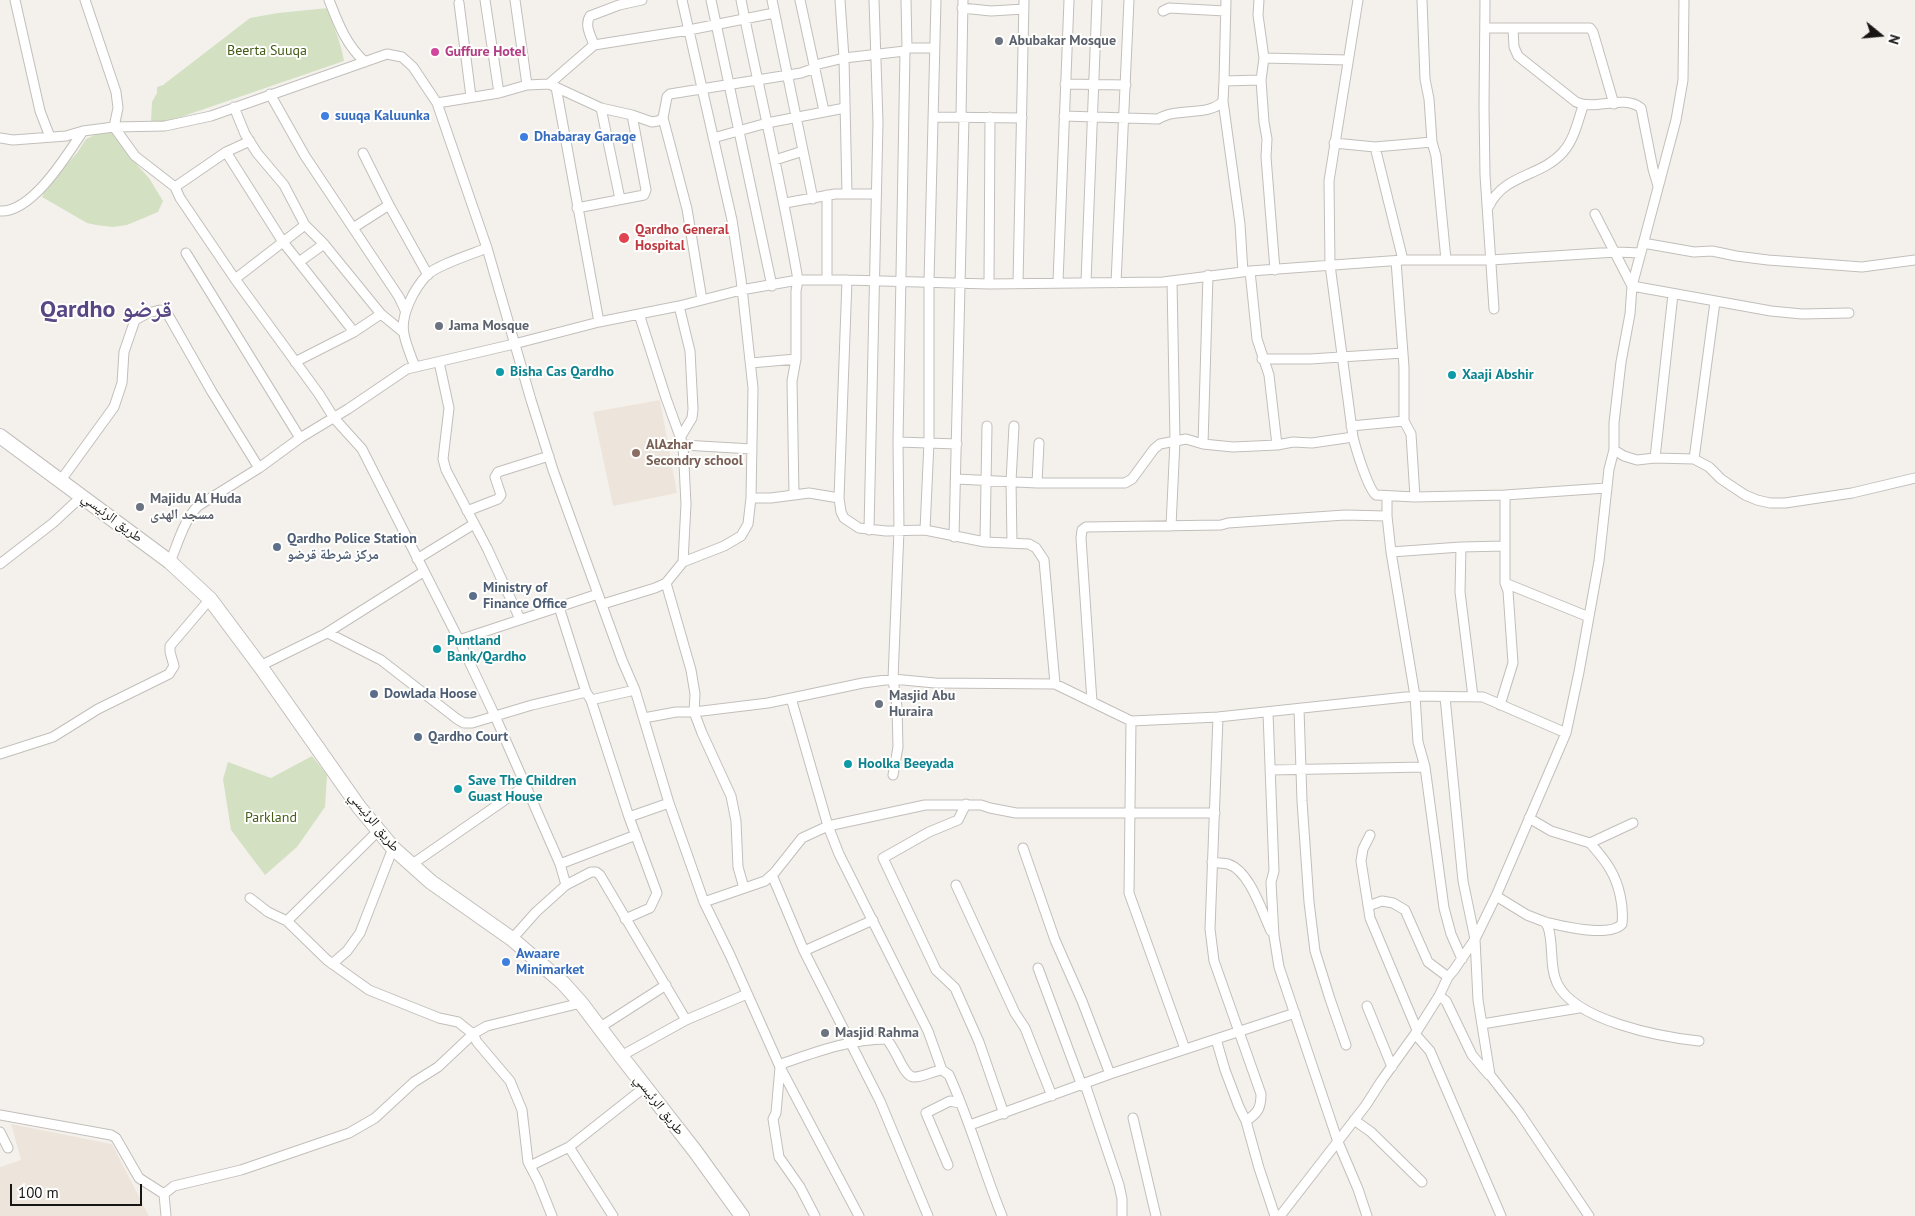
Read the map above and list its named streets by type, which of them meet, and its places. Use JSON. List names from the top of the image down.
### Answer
{
  "streets": {
    "main road": ["طريق الرئيسي"]
  },
  "districts": ["Qardho قرضو"],
  "parks": ["Beerta Suuqa", "Parkland"],
  "places": [
    "Abubakar Mosque",
    "Guffure Hotel",
    "suuqa Kaluunka",
    "Dhabaray Garage",
    "Qardho General Hospital",
    "Jama Mosque",
    "Bisha Cas Qardho",
    "Xaaji Abshir",
    "AlAzhar Secondry school",
    "Majidu Al Huda مسجد الهدى",
    "Qardho Police Station مركز شرطة قرضو",
    "Ministry of Finance Office",
    "Puntland Bank/Qardho",
    "Dowlada Hoose",
    "Masjid Abu Huraira",
    "Qardho Court",
    "Hoolka Beeyada",
    "Save The Children Guast House",
    "Awaare Minimarket",
    "Masjid Rahma"
  ],
  "scale_bar": "100 m",
  "north": "right"
}
